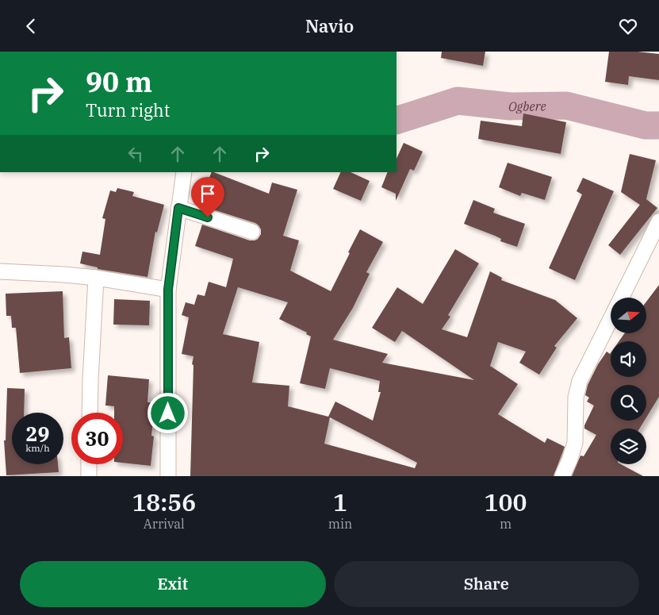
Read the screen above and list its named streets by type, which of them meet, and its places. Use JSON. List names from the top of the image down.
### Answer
{
  "water": ["Ogbere"],
  "north": "right",
  "page": {
    "header": "Navio",
    "turn": ["90 m", "Turn right"],
    "speed": "29 km/h",
    "limit": "30",
    "eta": [
      "18:56",
      "Arrival",
      "1",
      "min",
      "100",
      "m"
    ],
    "buttons": ["Exit", "Share"]
  }
}
